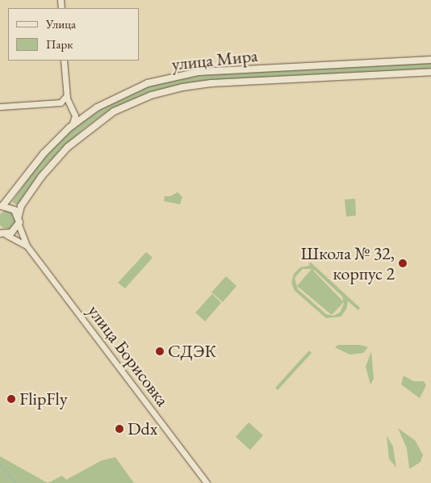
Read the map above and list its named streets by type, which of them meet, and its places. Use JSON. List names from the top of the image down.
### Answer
{
  "streets": {
    "main road": ["улица Мира"],
    "street": ["улица Борисовка"]
  },
  "places": [
    "Школа № 32, корпус 2",
    "СДЭК",
    "FlipFly",
    "Ddx"
  ],
  "legend": ["Улица", "Парк"]
}
